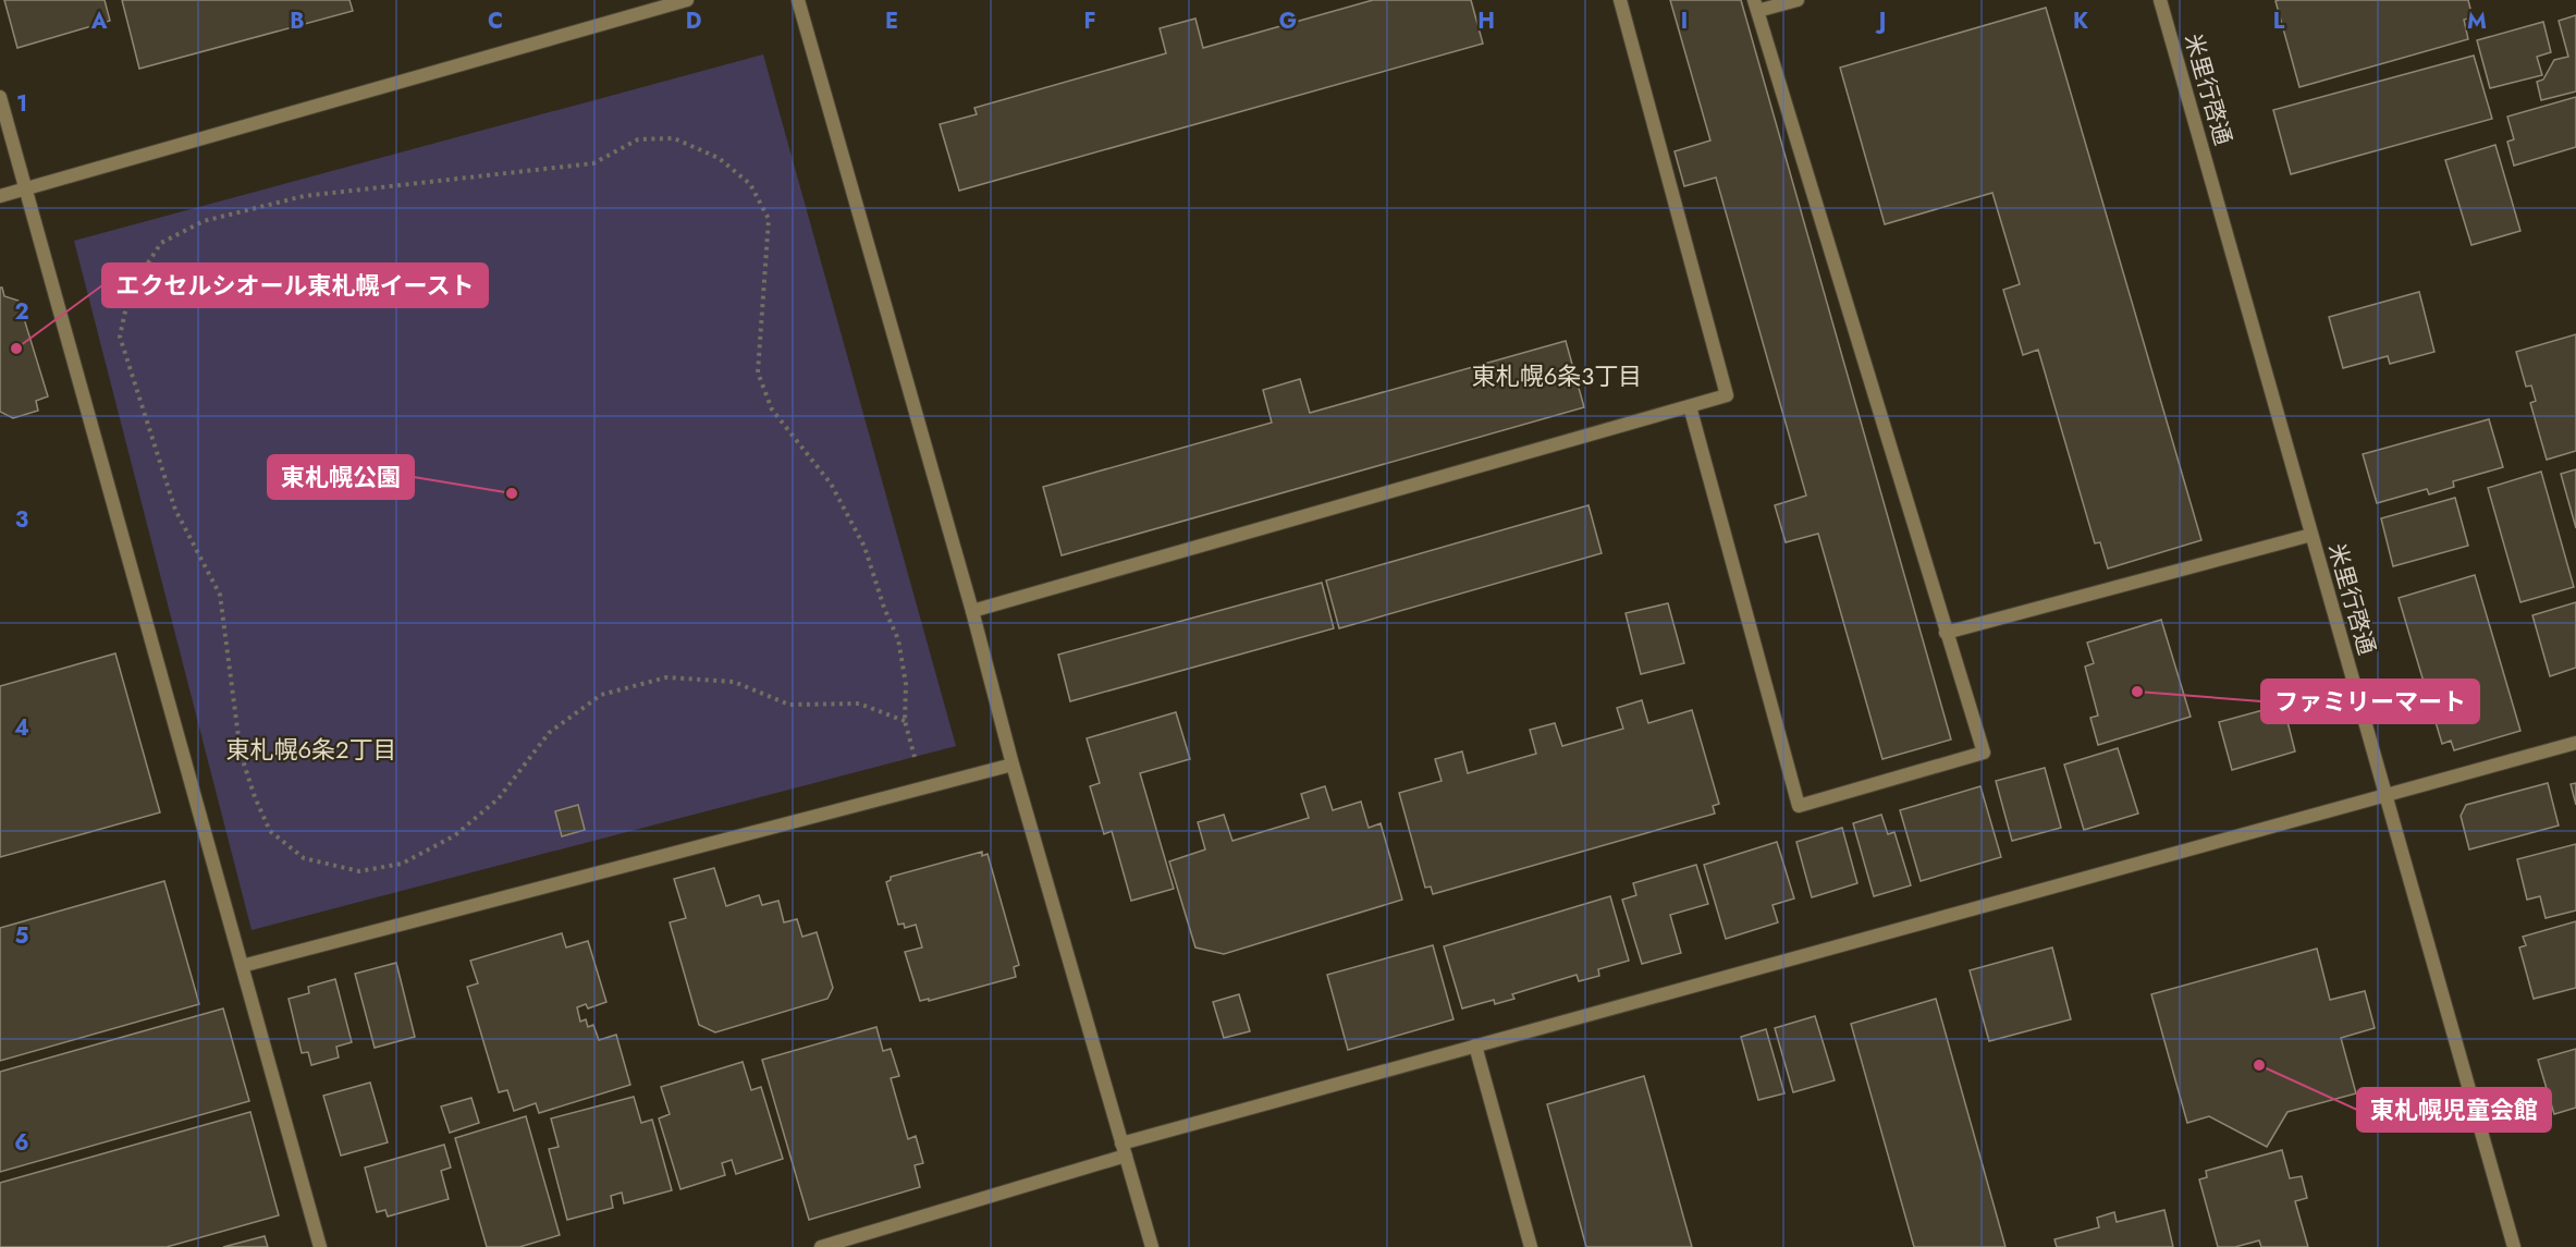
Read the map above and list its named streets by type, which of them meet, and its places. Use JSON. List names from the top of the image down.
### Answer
{
  "streets": {
    "street": ["米里行啓通"]
  },
  "districts": ["東札幌6条3丁目", "東札幌6条2丁目"],
  "places": [
    "エクセルシオール東札幌イースト",
    "東札幌公園",
    "ファミリーマート",
    "東札幌児童会館"
  ],
  "grid": {
    "columns": [
      "A",
      "B",
      "C",
      "D",
      "E",
      "F",
      "G",
      "H",
      "I",
      "J",
      "K",
      "L",
      "M"
    ],
    "rows": [
      "1",
      "2",
      "3",
      "4",
      "5",
      "6"
    ]
  }
}
